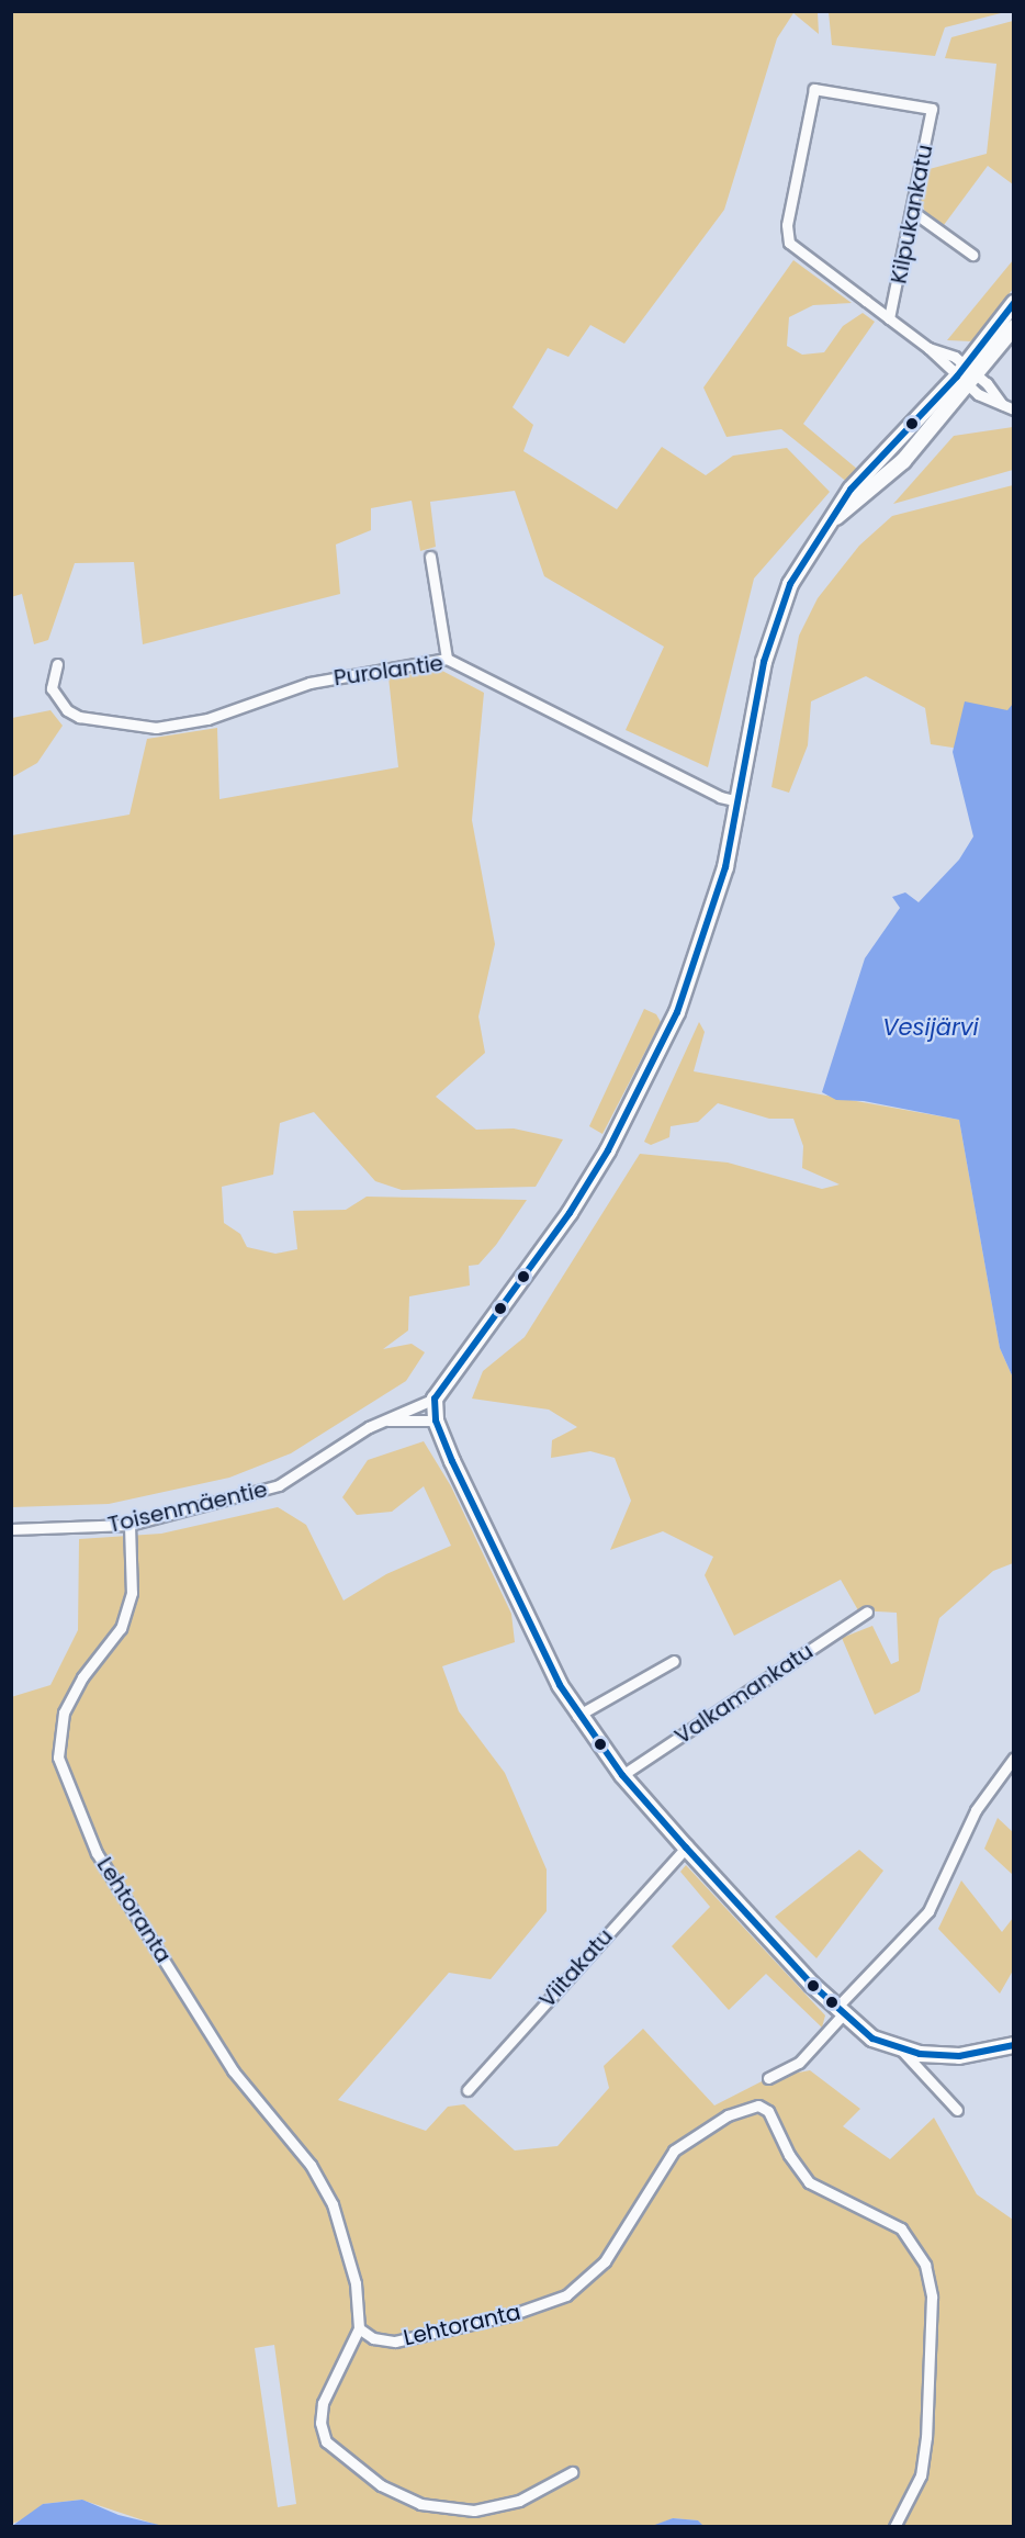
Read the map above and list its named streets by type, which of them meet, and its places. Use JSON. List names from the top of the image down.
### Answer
{
  "streets": {
    "street": [
      "Kilpukankatu",
      "Purolantie",
      "Toisenmäentie",
      "Valkamankatu",
      "Lehtoranta",
      "Viitakatu"
    ]
  },
  "crossings": [
    ["Toisenmäentie", "Lehtoranta"]
  ],
  "water": ["Vesijärvi"]
}
